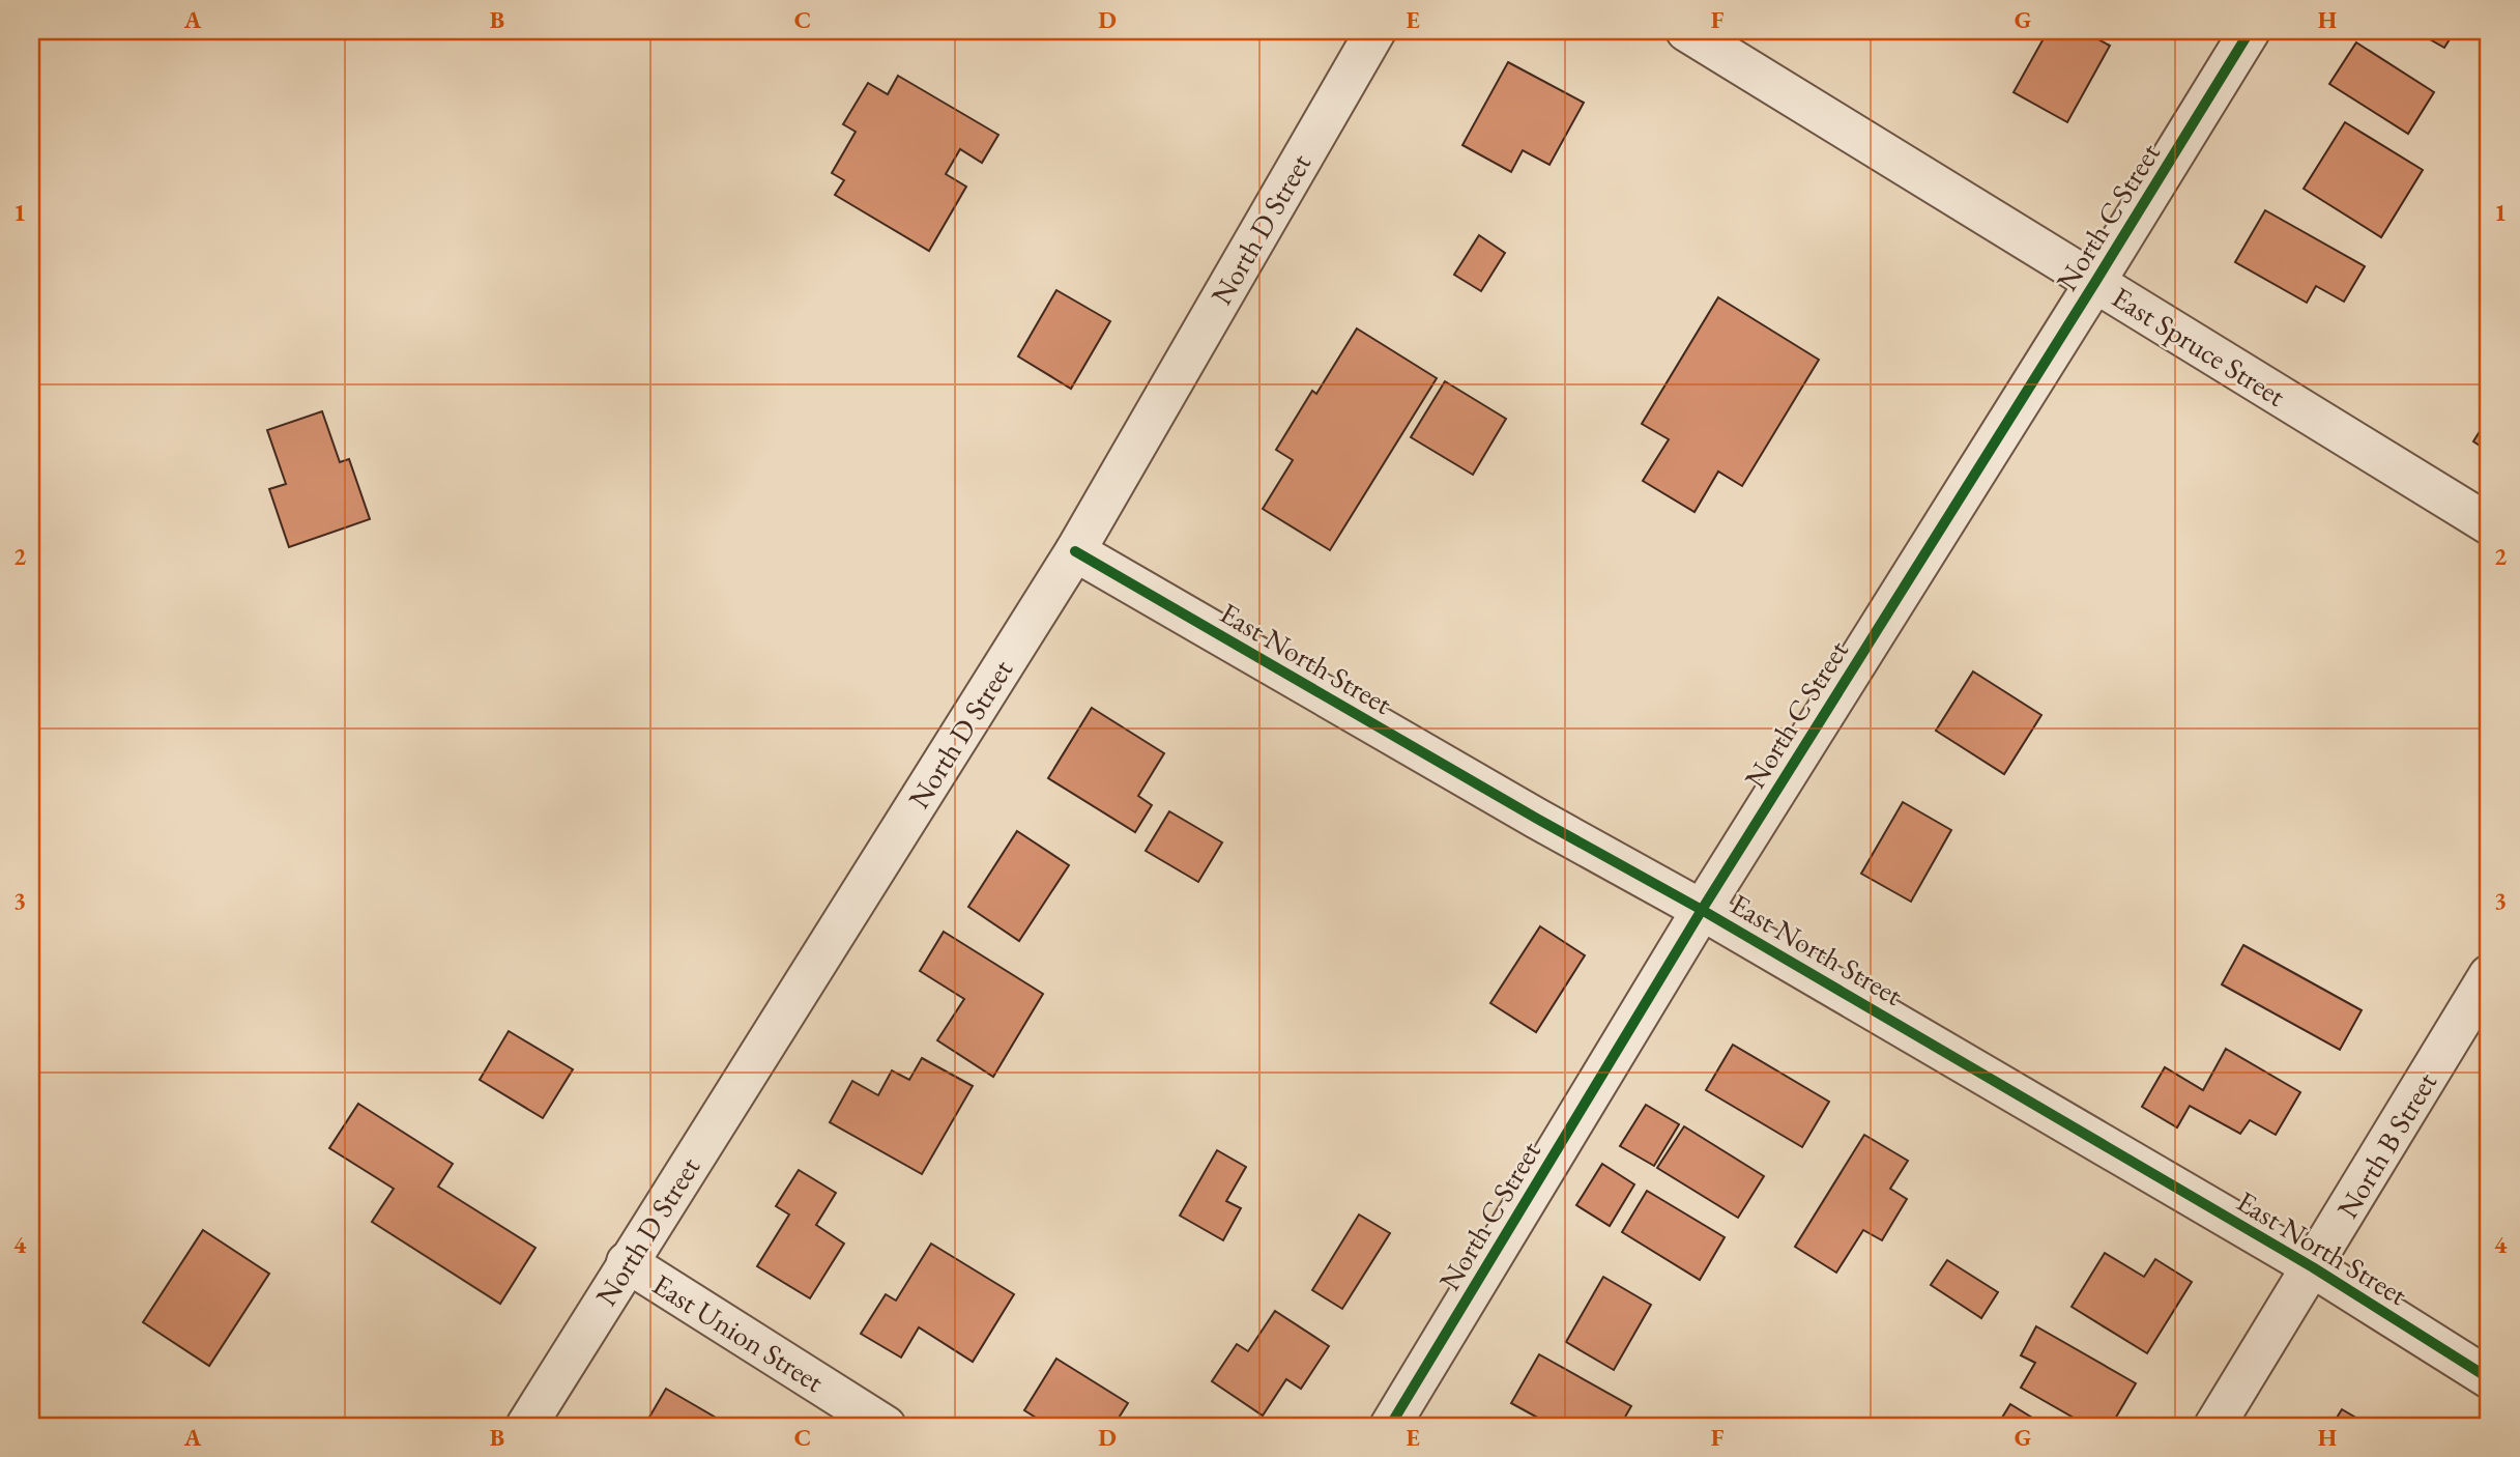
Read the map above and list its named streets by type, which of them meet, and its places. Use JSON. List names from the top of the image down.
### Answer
{
  "streets": {
    "street": [
      "North C Street",
      "North D Street",
      "East Spruce Street",
      "East North Street",
      "North B Street",
      "East Union Street"
    ]
  },
  "crossings": [
    ["North C Street", "East Spruce Street"],
    ["North C Street", "East North Street"],
    ["North D Street", "East North Street"],
    ["North D Street", "East Union Street"],
    ["East North Street", "North B Street"]
  ],
  "grid": {
    "columns": [
      "A",
      "B",
      "C",
      "D",
      "E",
      "F",
      "G",
      "H"
    ],
    "rows": [
      "1",
      "2",
      "3",
      "4"
    ]
  }
}
